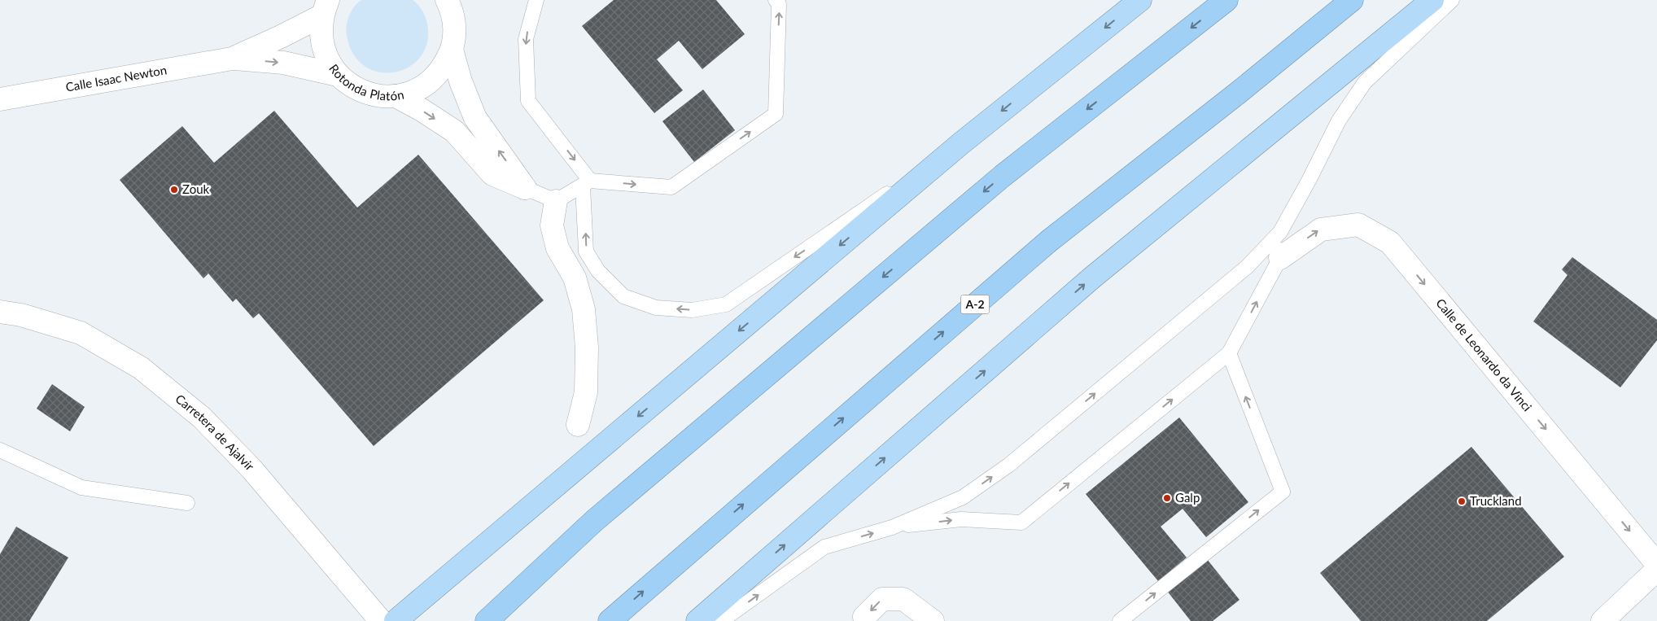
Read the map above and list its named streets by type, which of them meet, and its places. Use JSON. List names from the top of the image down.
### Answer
{
  "streets": {
    "highway": ["A-2"],
    "street": [
      "Rotonda Platón",
      "Calle Isaac Newton",
      "Calle de Leonardo da Vinci",
      "Carretera de Ajalvir"
    ]
  },
  "crossings": [
    ["Rotonda Platón", "Calle Isaac Newton"]
  ],
  "one_way": ["Calle de Leonardo da Vinci"],
  "places": ["Zouk", "Galp", "Truckland"]
}
